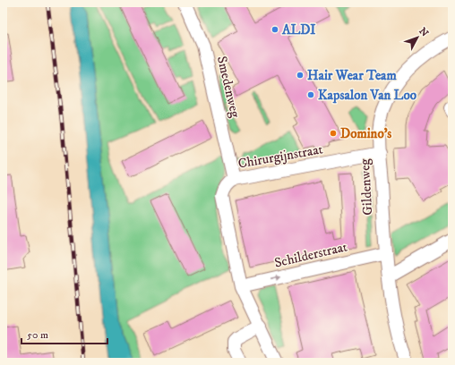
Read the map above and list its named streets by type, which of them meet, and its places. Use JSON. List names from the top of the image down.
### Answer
{
  "streets": {
    "street": [
      "Smedenweg",
      "Chirurgijnstraat",
      "Gildenweg",
      "Schilderstraat"
    ]
  },
  "crossings": [
    ["Smedenweg", "Chirurgijnstraat"],
    ["Chirurgijnstraat", "Gildenweg"],
    ["Chirurgijnstraat", "Schilderstraat"],
    ["Gildenweg", "Schilderstraat"]
  ],
  "one_way": ["Schilderstraat"],
  "places": [
    "ALDI",
    "Hair Wear Team",
    "Kapsalon Van Loo",
    "Domino's"
  ],
  "scale_bar": "50 m",
  "north": "top right"
}
